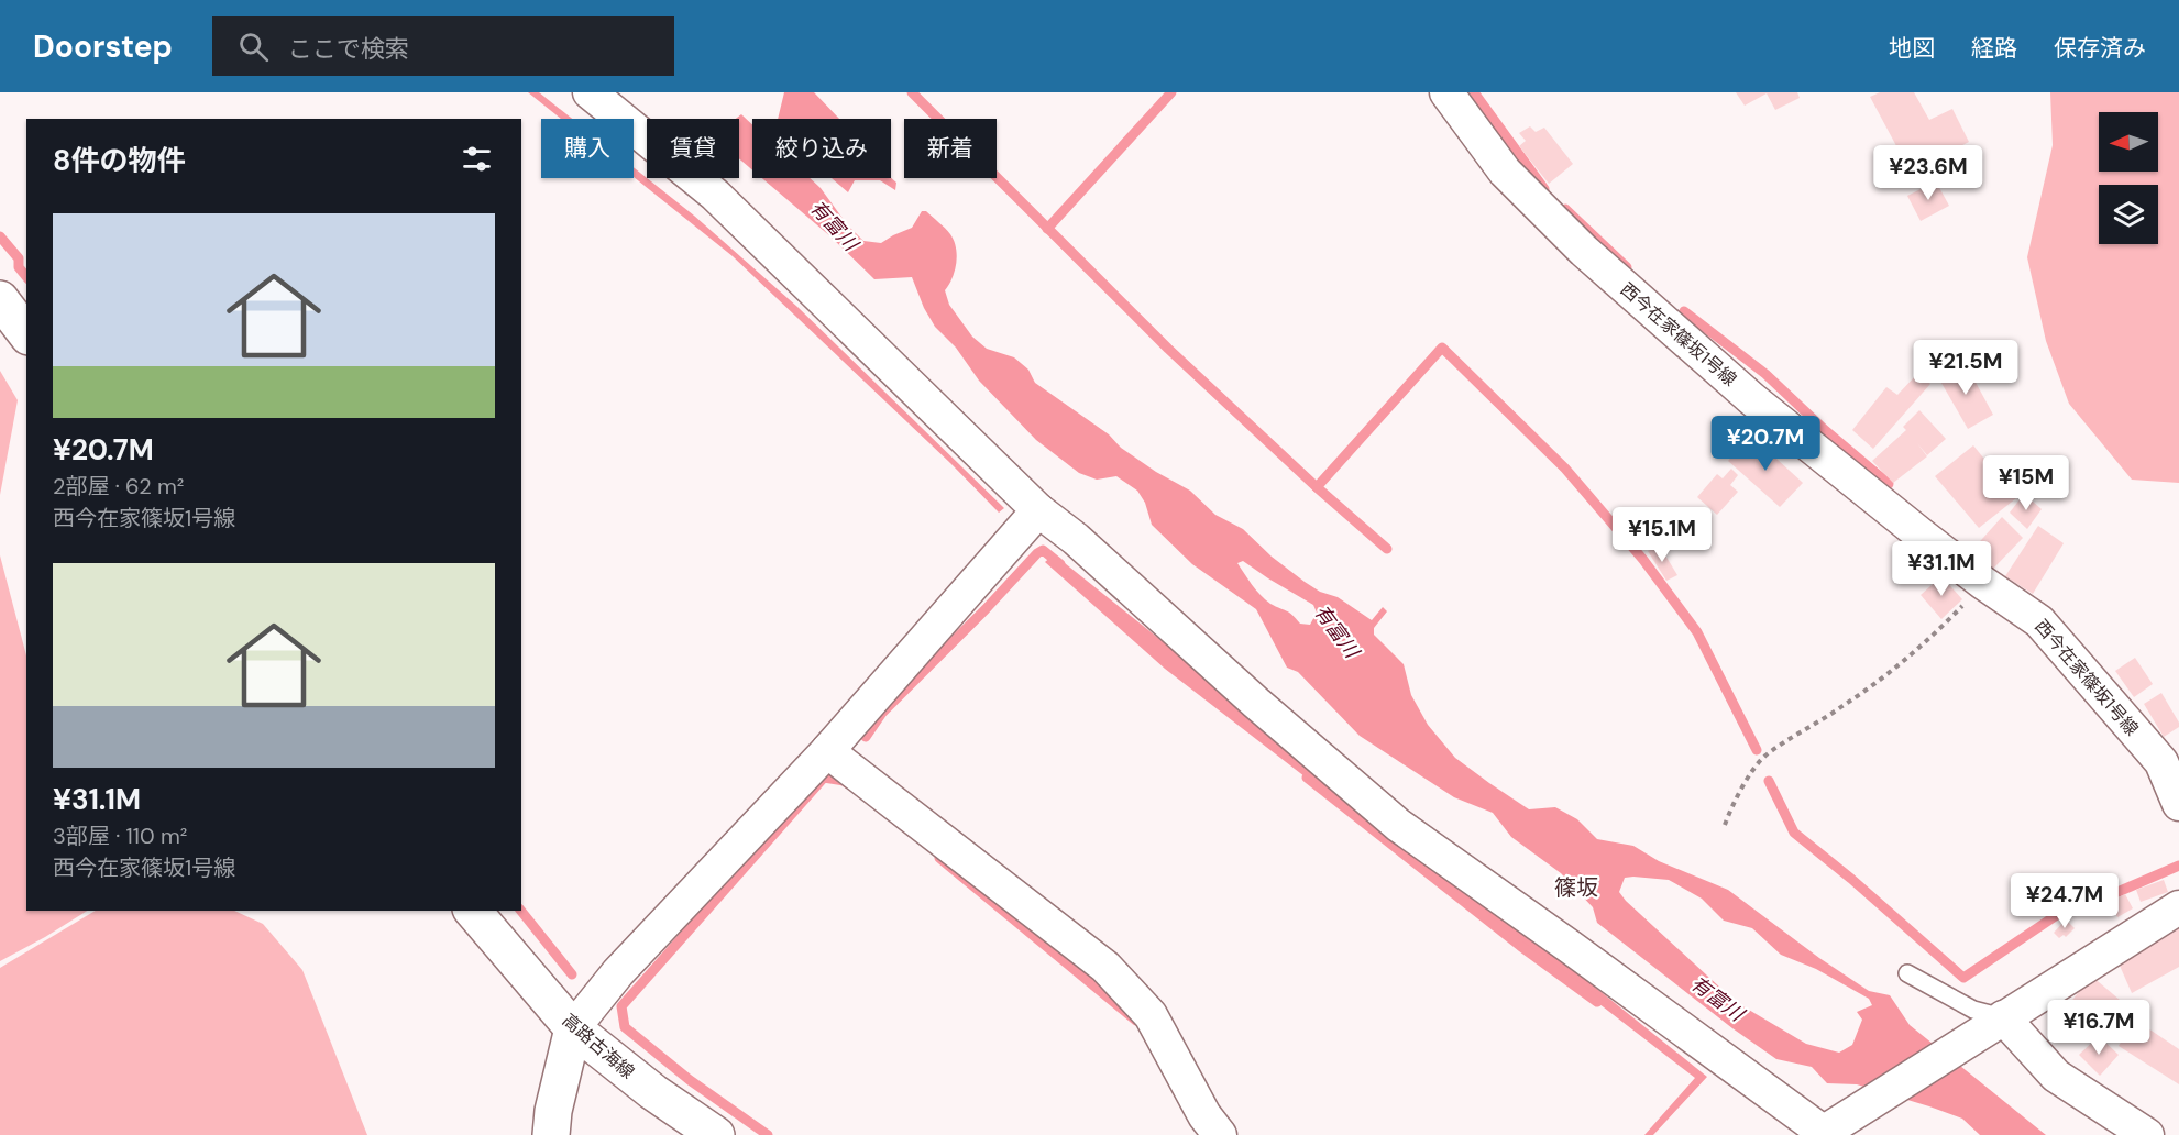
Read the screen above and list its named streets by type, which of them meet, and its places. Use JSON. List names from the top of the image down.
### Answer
{
  "streets": {
    "main road": ["高路古海線"],
    "street": ["西今在家篠坂1号線"]
  },
  "districts": ["篠坂"],
  "water": ["有富川"],
  "north": "left",
  "page": {
    "header": "Doorstep",
    "search": "ここで検索",
    "nav": ["地図", "経路", "保存済み"],
    "chip": [
      "購入",
      "賃貸",
      "絞り込み",
      "新着"
    ],
    "heading": "8件の物件",
    "price": [
      "¥23.6M",
      "¥21.5M",
      "¥20.7M",
      "¥15M",
      "¥15.1M",
      "¥31.1M",
      "¥24.7M",
      "¥16.7M"
    ],
    "list": [
      {
        "name": "¥20.7M",
        "note": "2部屋 · 62 m² · 西今在家篠坂1号線"
      },
      {
        "name": "¥31.1M",
        "note": "3部屋 · 110 m² · 西今在家篠坂1号線"
      }
    ]
  }
}
